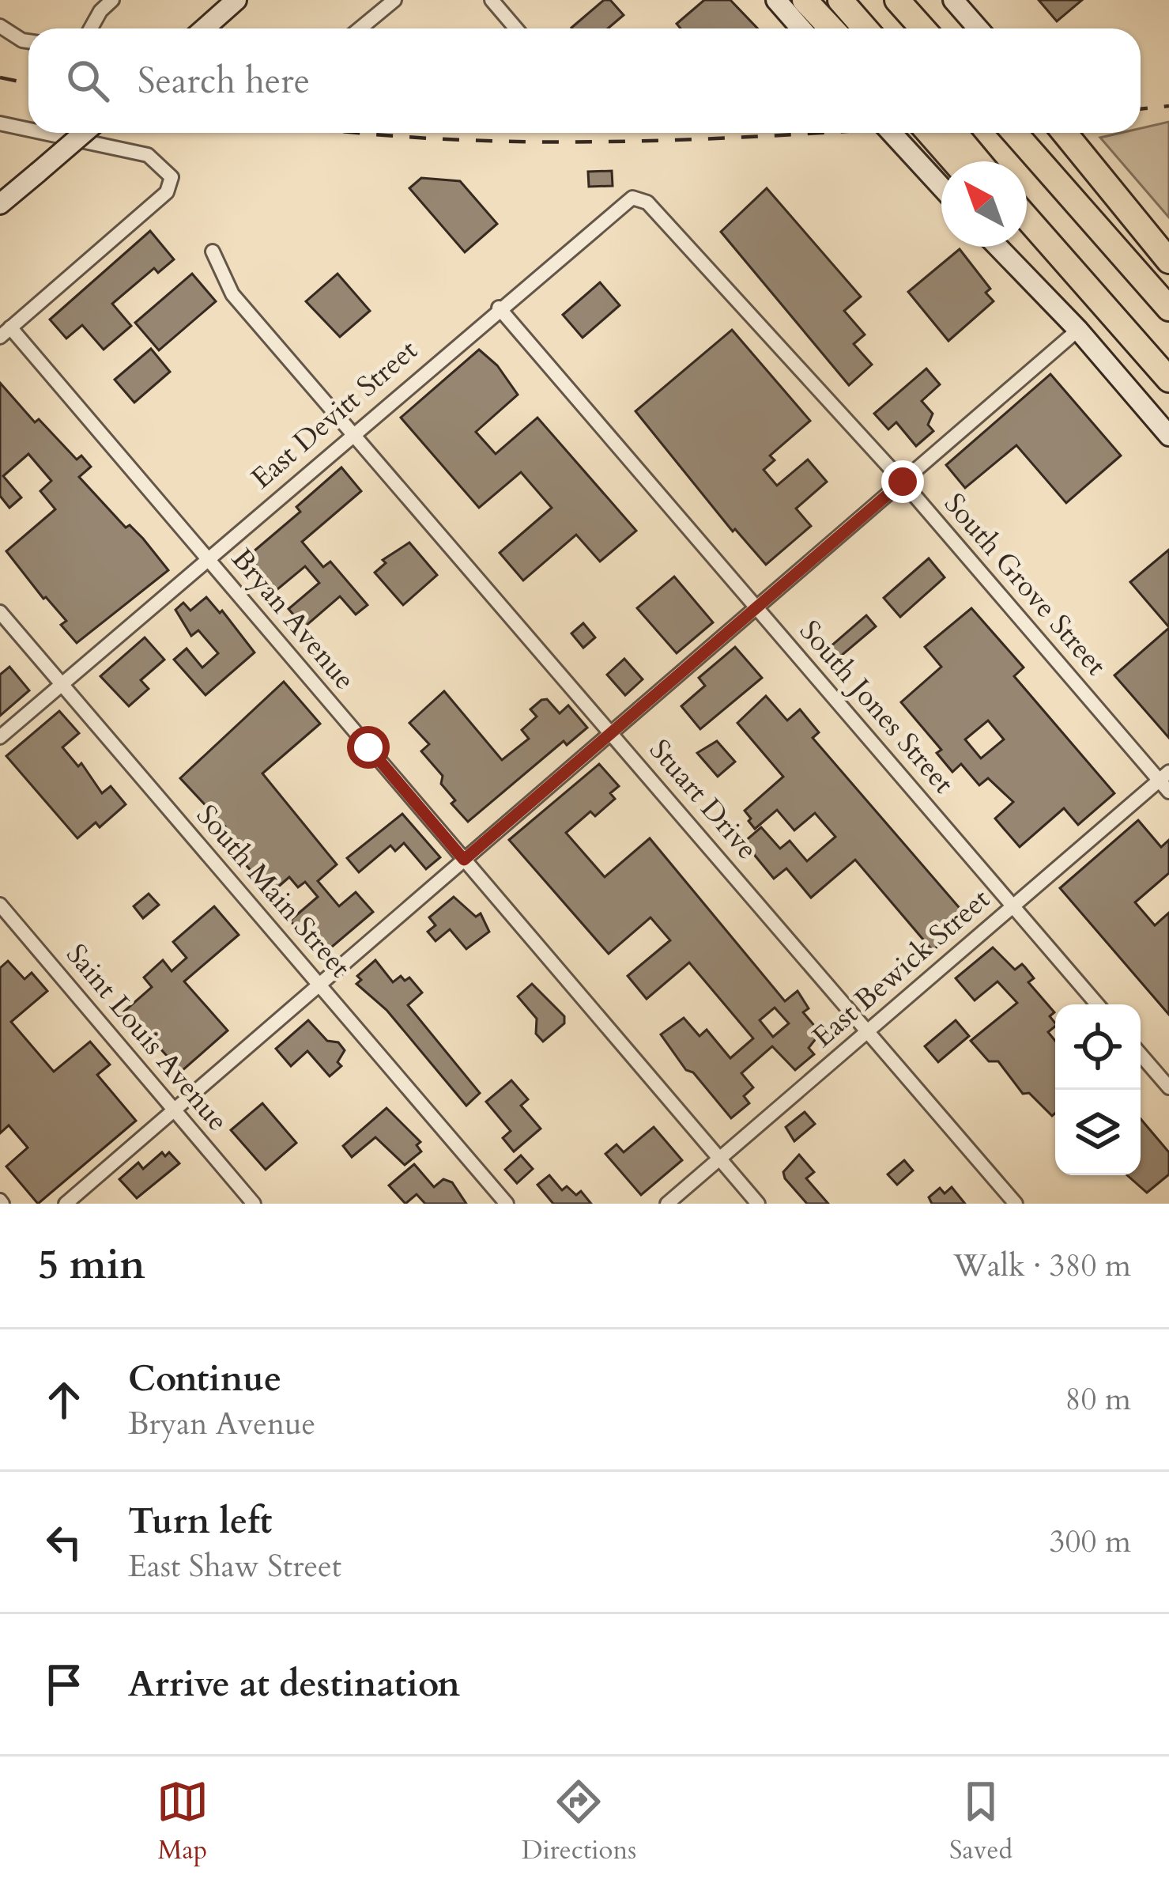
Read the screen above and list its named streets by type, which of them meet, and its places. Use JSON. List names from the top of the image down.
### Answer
{
  "streets": {
    "street": [
      "East Devitt Street",
      "South Grove Street",
      "Bryan Avenue",
      "South Jones Street",
      "Stuart Drive",
      "South Main Street",
      "East Bewick Street",
      "Saint Louis Avenue"
    ]
  },
  "crossings": [
    ["East Devitt Street", "South Grove Street"],
    ["East Devitt Street", "Bryan Avenue"],
    ["East Devitt Street", "South Jones Street"],
    ["East Devitt Street", "Stuart Drive"],
    ["East Devitt Street", "South Main Street"],
    ["South Grove Street", "East Bewick Street"],
    ["Bryan Avenue", "East Bewick Street"],
    ["South Jones Street", "East Bewick Street"],
    ["Stuart Drive", "East Bewick Street"]
  ],
  "north": "top left",
  "page": {
    "search": "Search here",
    "heading": ["5 min", "Walk · 380 m"],
    "list": [
      ["Continue", "Bryan Avenue", "80 m"],
      ["Turn left", "East Shaw Street", "300 m"],
      "Arrive at destination"
    ],
    "nav": ["Map", "Directions", "Saved"]
  }
}
